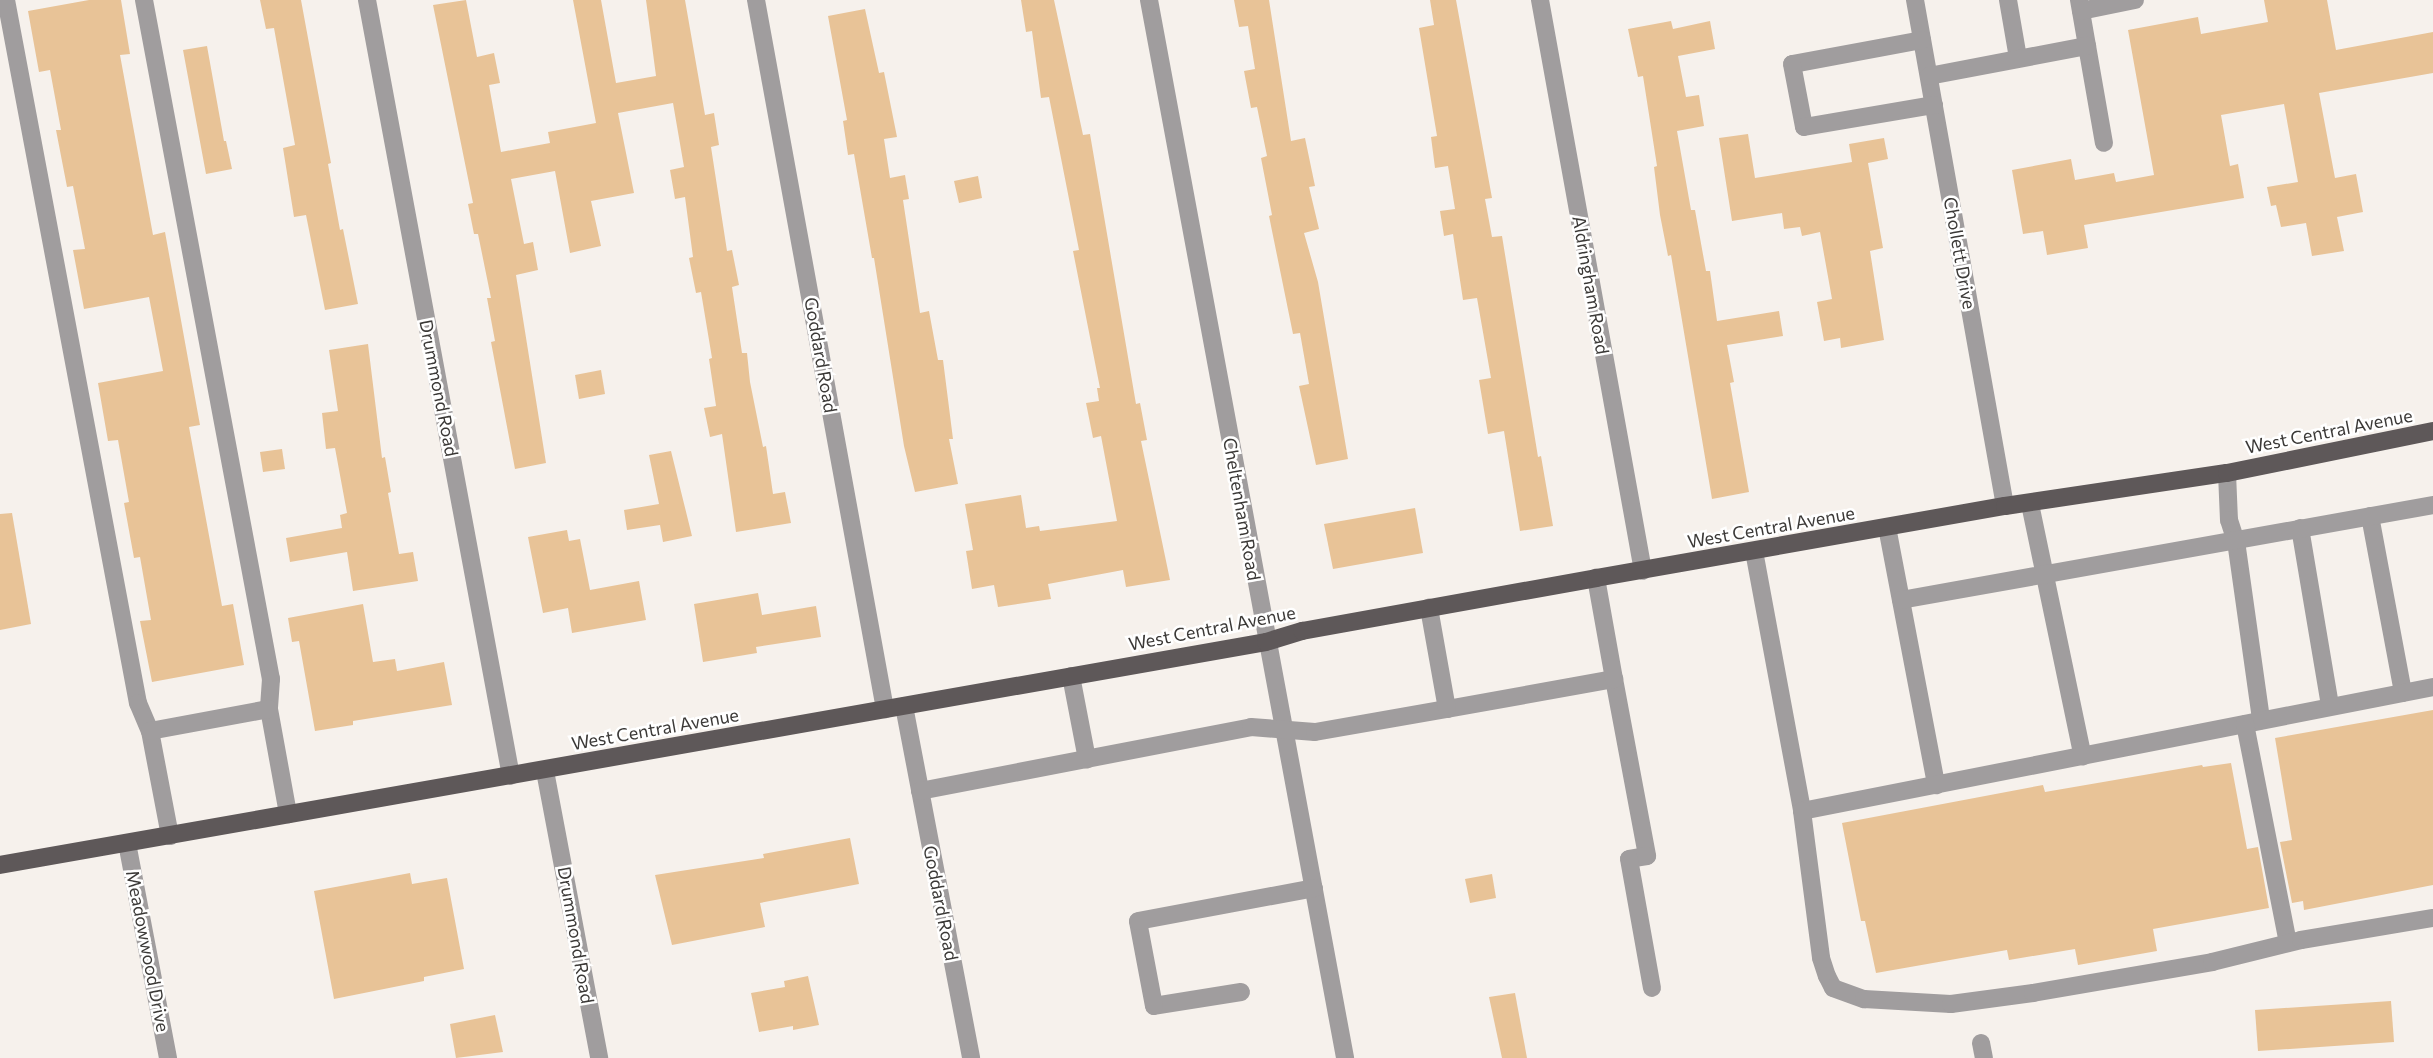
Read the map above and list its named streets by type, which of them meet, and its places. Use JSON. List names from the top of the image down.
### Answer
{
  "streets": {
    "main road": ["West Central Avenue"],
    "street": [
      "Chollett Drive",
      "Aldringham Road",
      "Goddard Road",
      "Drummond Road",
      "Cheltenham Road",
      "Meadowwood Drive"
    ]
  },
  "crossings": [
    ["Chollett Drive", "West Central Avenue"],
    ["Aldringham Road", "West Central Avenue"],
    ["Goddard Road", "West Central Avenue"],
    ["Drummond Road", "West Central Avenue"],
    ["West Central Avenue", "Cheltenham Road"],
    ["West Central Avenue", "Meadowwood Drive"]
  ]
}
